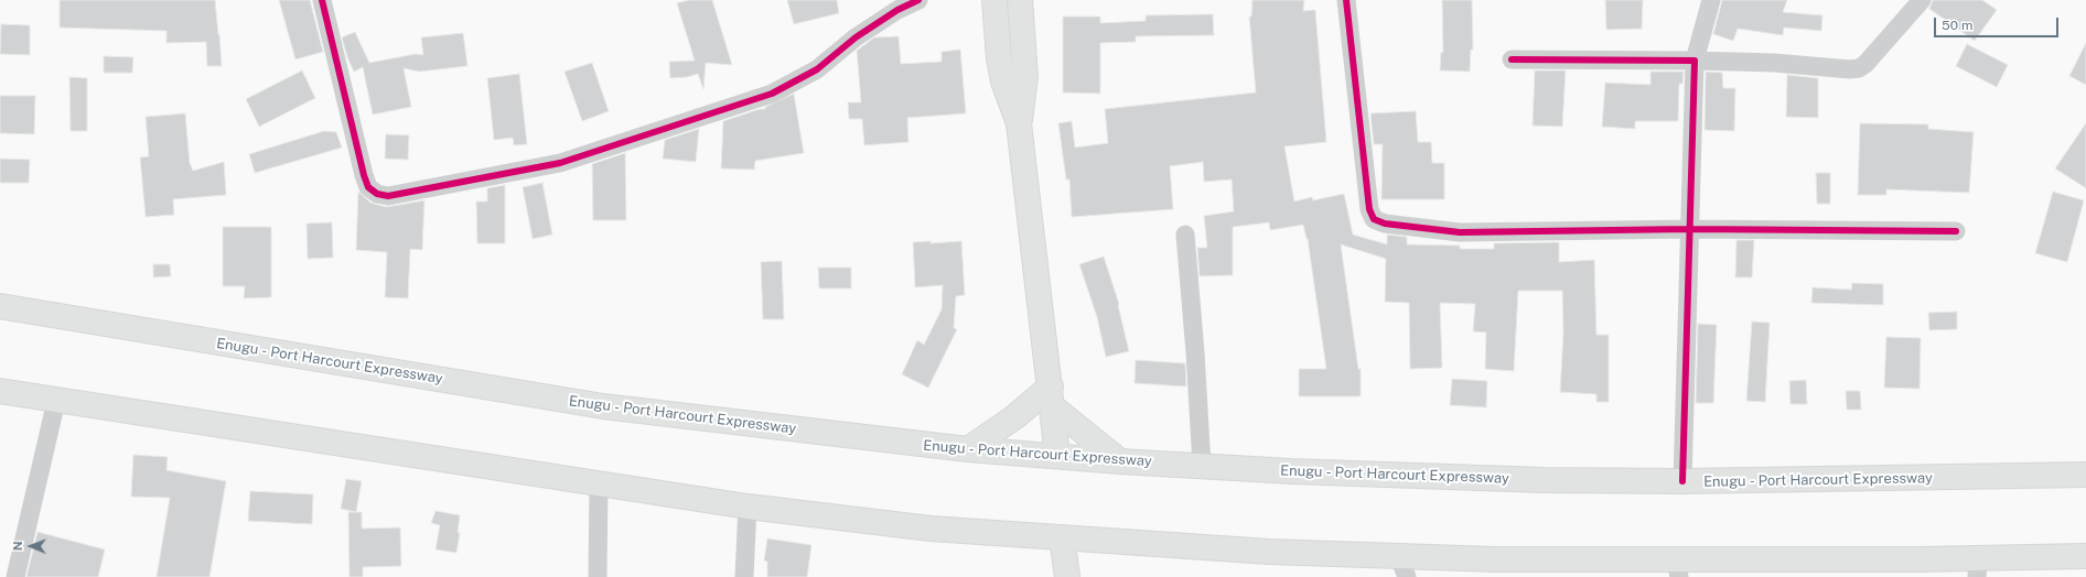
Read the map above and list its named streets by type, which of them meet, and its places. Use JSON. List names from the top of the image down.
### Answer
{
  "streets": {
    "main road": ["Enugu - Port Harcourt Expressway"]
  },
  "scale_bar": "50 m",
  "north": "left"
}
